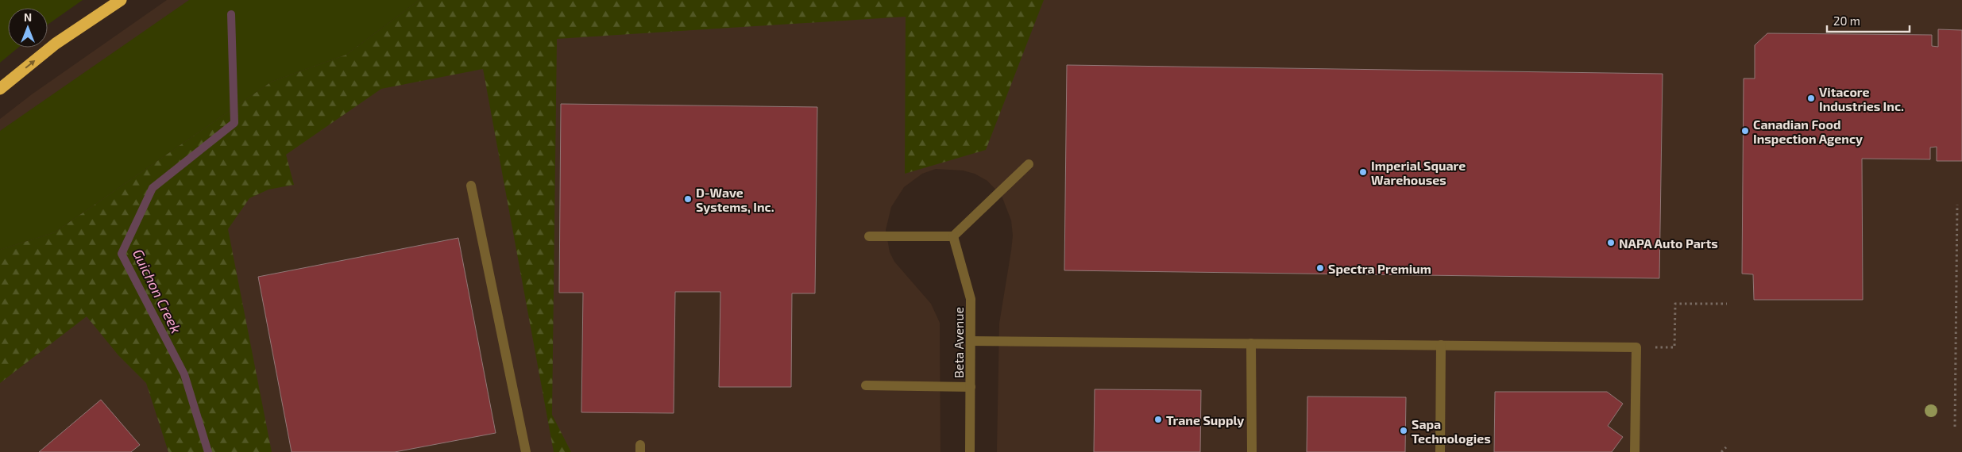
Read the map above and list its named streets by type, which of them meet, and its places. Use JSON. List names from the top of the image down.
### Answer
{
  "streets": {
    "street": ["Beta Avenue"]
  },
  "water": ["Guichon Creek"],
  "places": [
    "Vitacore Industries Inc.",
    "Canadian Food Inspection Agency",
    "Imperial Square Warehouses",
    "D-Wave Systems, Inc.",
    "NAPA Auto Parts",
    "Spectra Premium",
    "Trane Supply",
    "Sapa Technologies"
  ],
  "scale_bar": "20 m",
  "north": "top"
}
